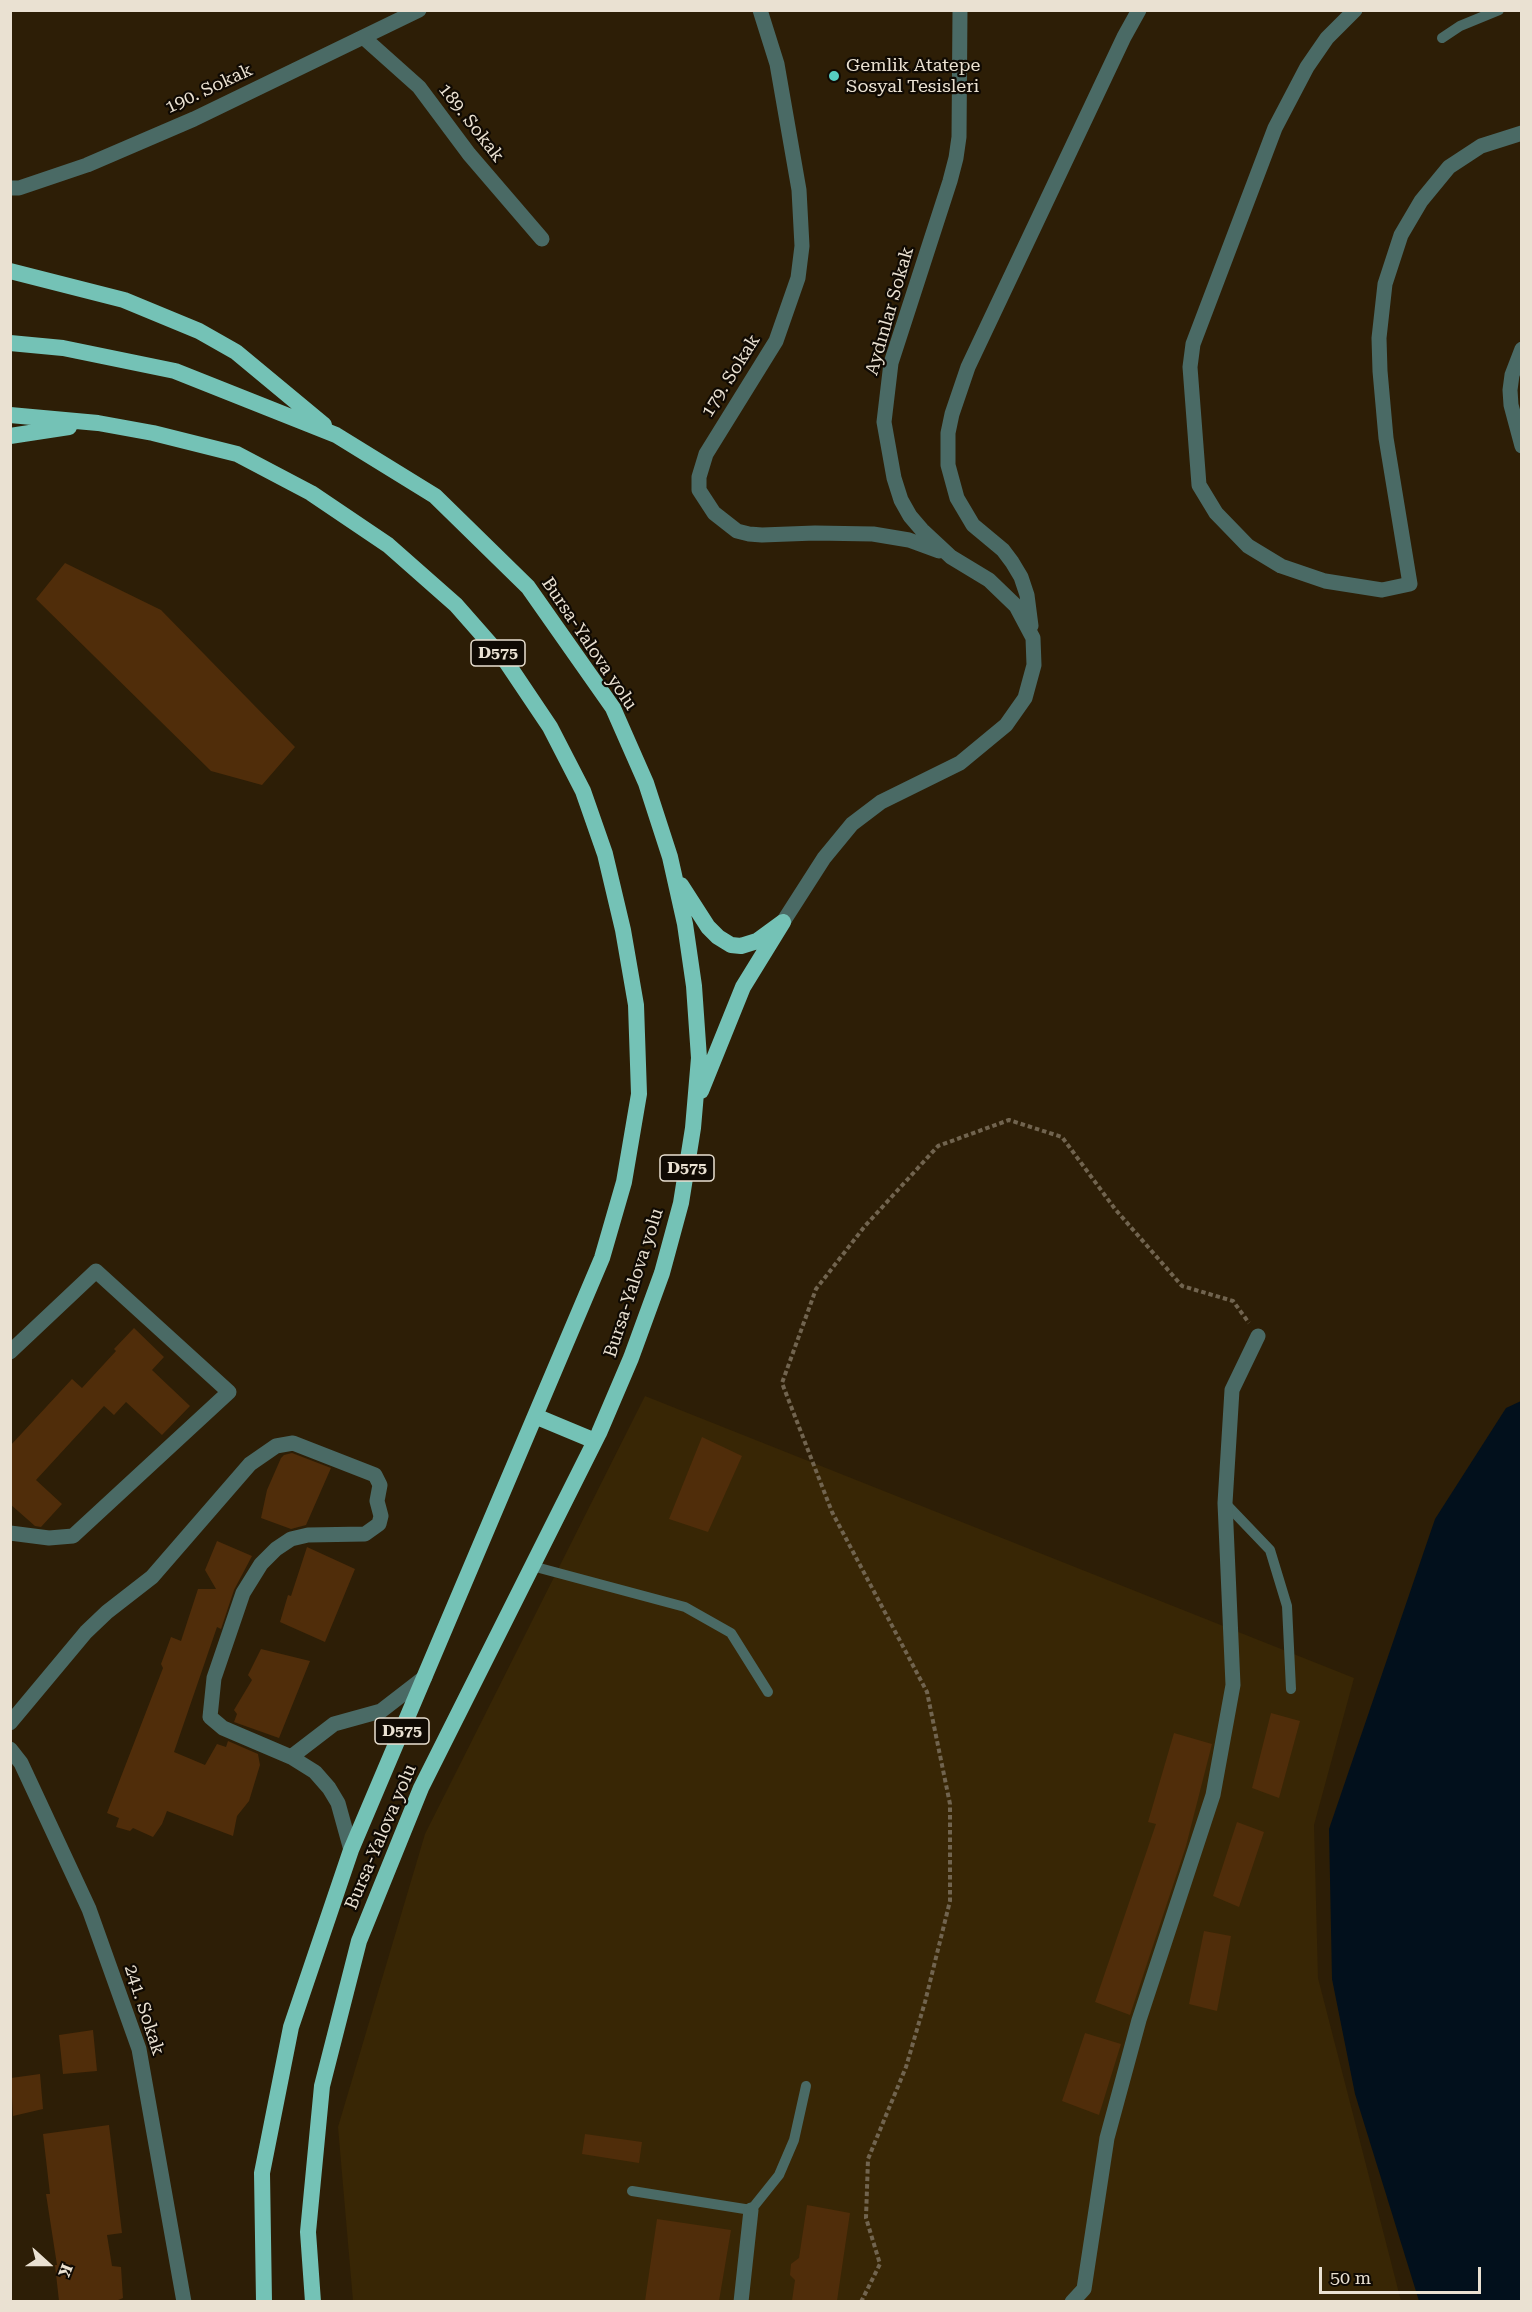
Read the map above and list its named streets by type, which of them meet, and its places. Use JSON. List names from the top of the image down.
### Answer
{
  "streets": {
    "highway": ["Bursa-Yalova yolu", "D575"],
    "street": [
      "190. Sokak",
      "189. Sokak",
      "Aydınlar Sokak",
      "179. Sokak",
      "241. Sokak"
    ]
  },
  "crossings": [
    ["190. Sokak", "189. Sokak"],
    ["Aydınlar Sokak", "179. Sokak"]
  ],
  "places": ["Gemlik Atatepe Sosyal Tesisleri"],
  "scale_bar": "50 m",
  "north": "right"
}
